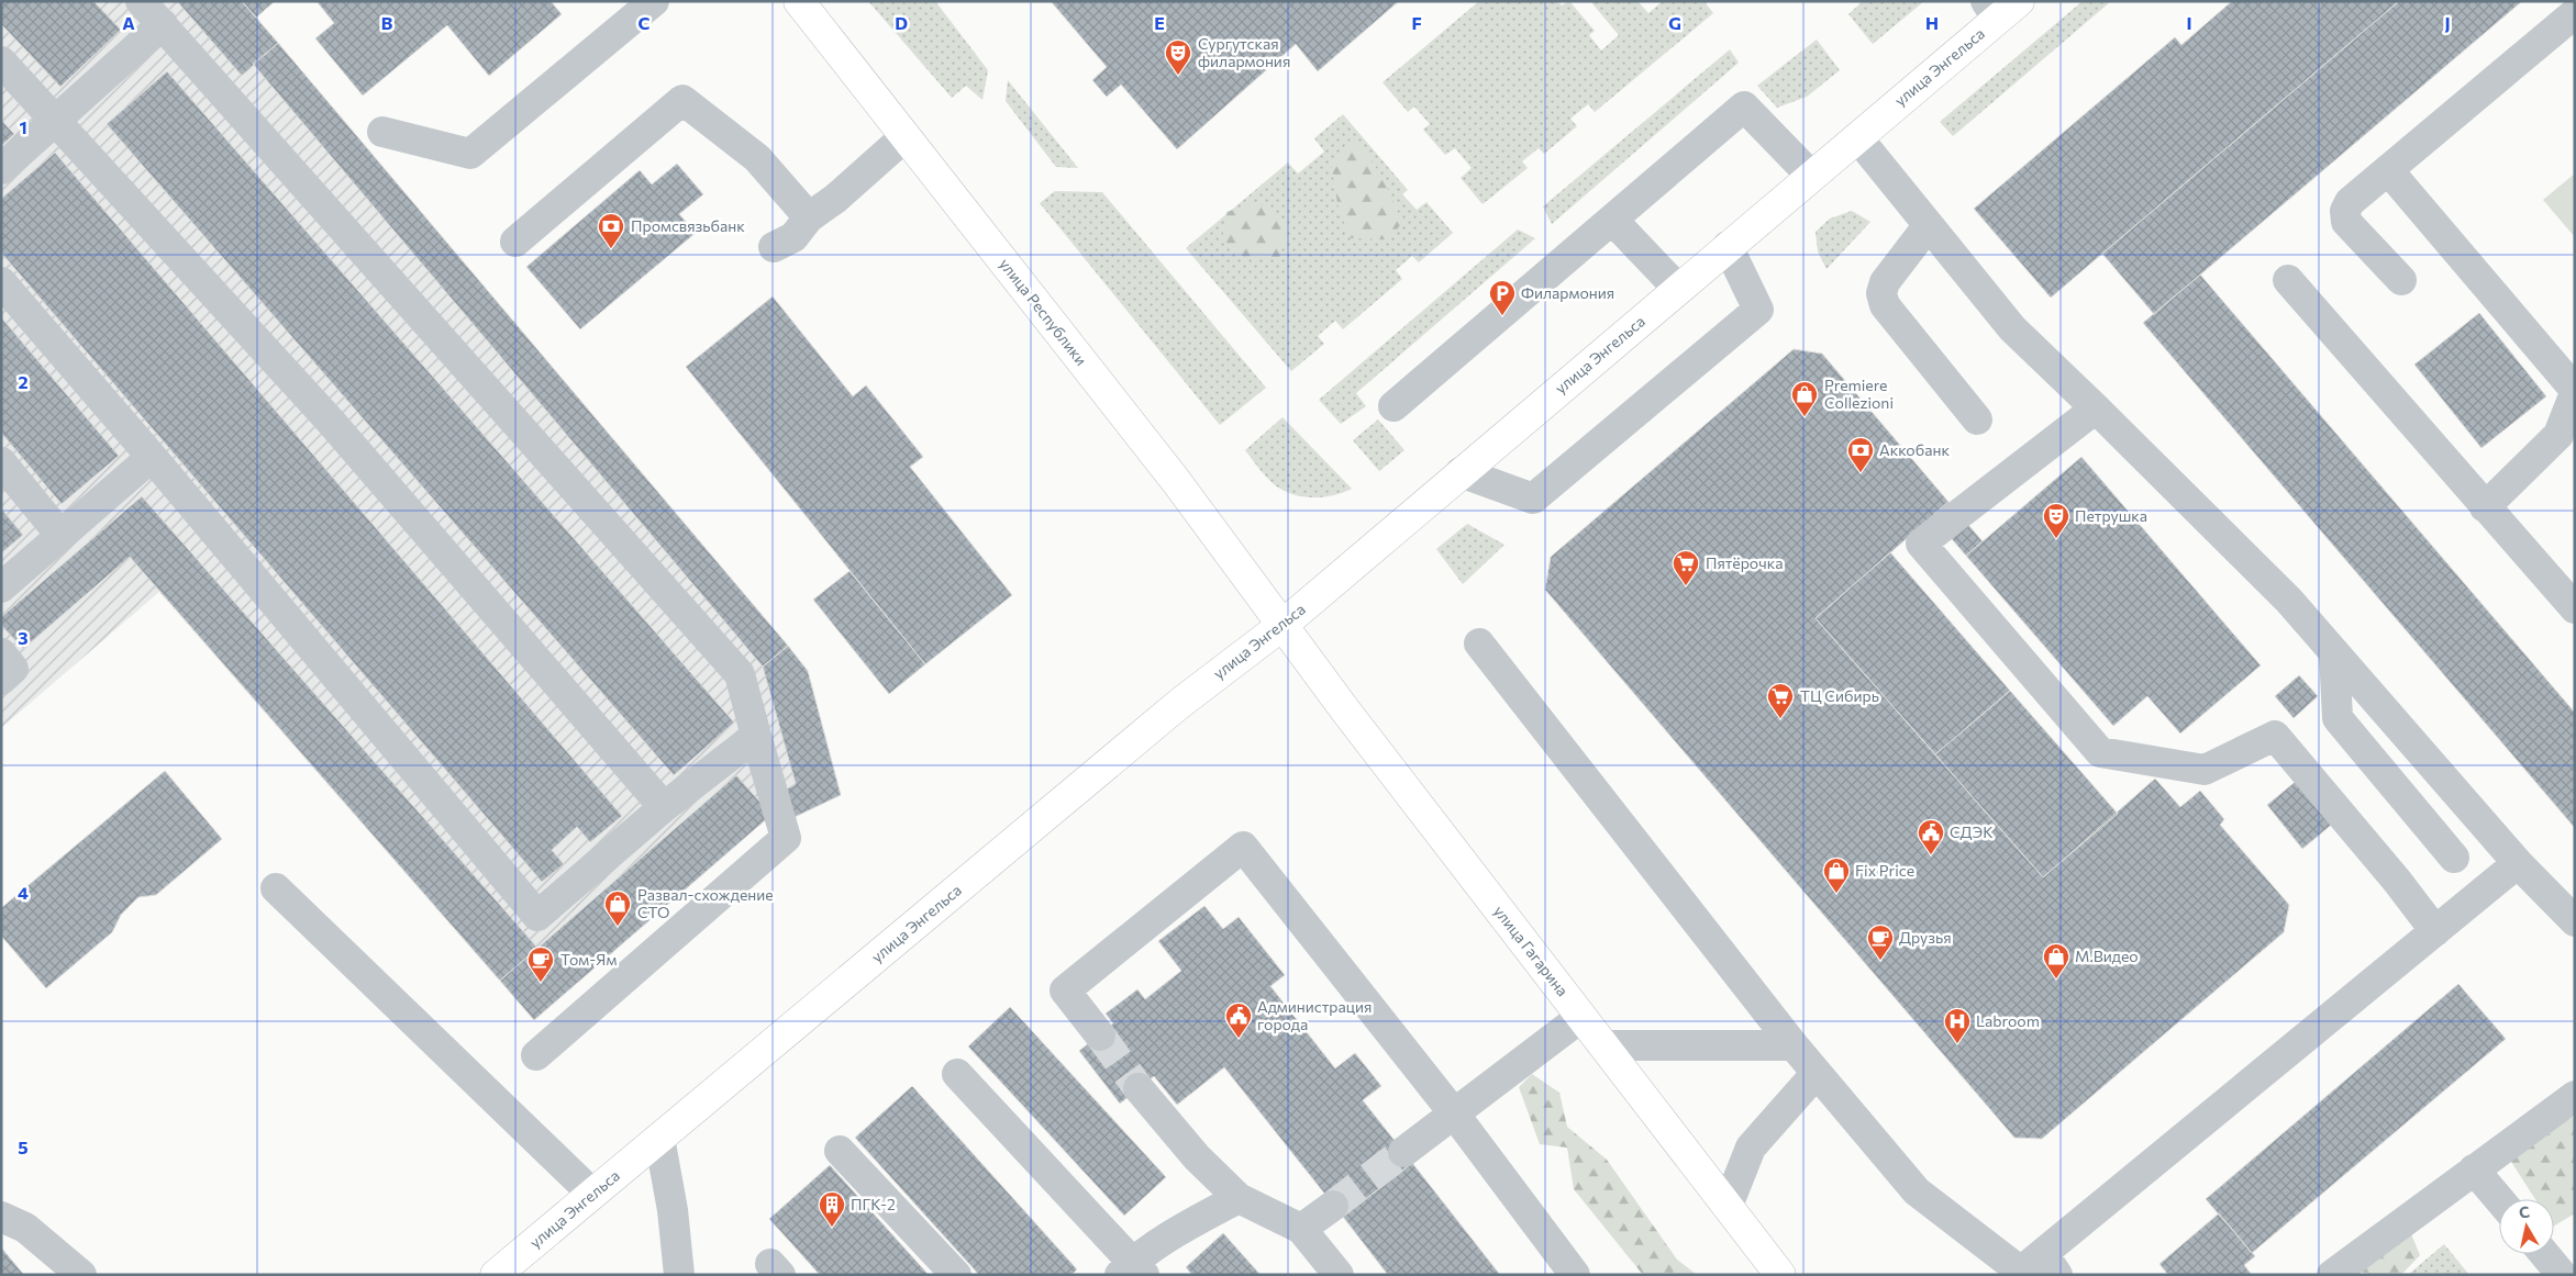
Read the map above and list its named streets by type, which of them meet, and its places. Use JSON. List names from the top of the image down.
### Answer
{
  "streets": {
    "main road": ["улица Энгельса", "улица Республики", "улица Гагарина"]
  },
  "crossings": [
    ["улица Энгельса", "улица Республики"],
    ["улица Энгельса", "улица Гагарина"],
    ["улица Республики", "улица Гагарина"]
  ],
  "places": {
    "theatre": ["Сургутская филармония", "Петрушка"],
    "bank": ["Промсвязьбанк", "Аккобанк"],
    "parking": ["Филармония"],
    "shop": [
      "Premiere Collezioni",
      "Fix Price",
      "Развал-схождение СТО",
      "М.Видео"
    ],
    "supermarket": ["Пятёрочка", "ТЦ Сибирь"],
    "public building": ["СДЭК", "Администрация города"],
    "cafe": ["Друзья", "Том-Ям"],
    "hospital": ["Labroom"],
    "building": ["ПГК-2"]
  },
  "north": "top",
  "grid": {
    "columns": [
      "A",
      "B",
      "C",
      "D",
      "E",
      "F",
      "G",
      "H",
      "I",
      "J"
    ],
    "rows": [
      "1",
      "2",
      "3",
      "4",
      "5"
    ]
  }
}
